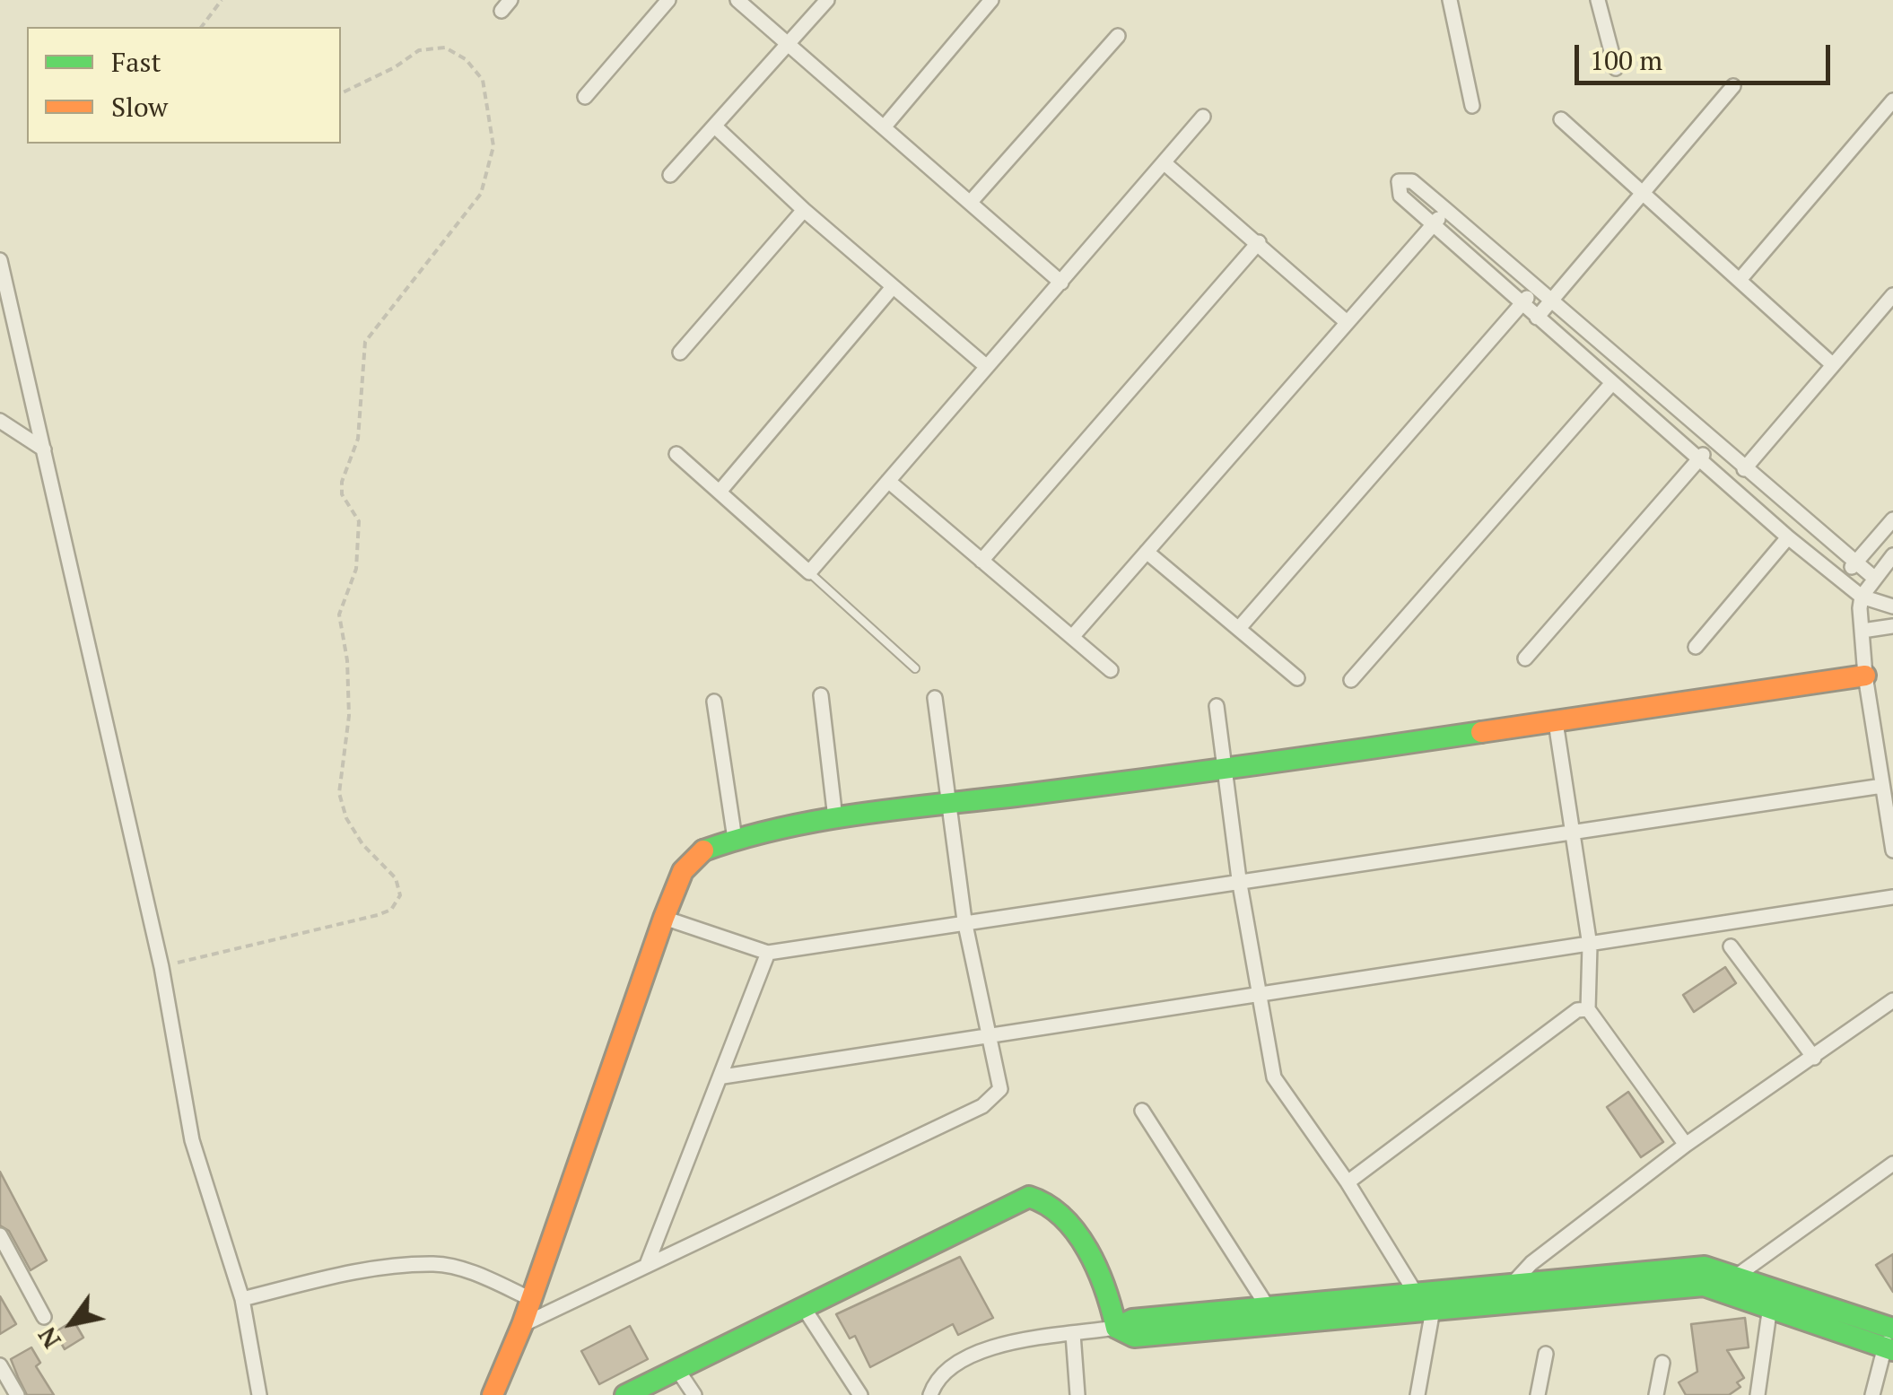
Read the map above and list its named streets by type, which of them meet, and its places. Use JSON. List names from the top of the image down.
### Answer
{
  "legend": ["Fast", "Slow"],
  "scale_bar": "100 m",
  "north": "bottom left"
}
